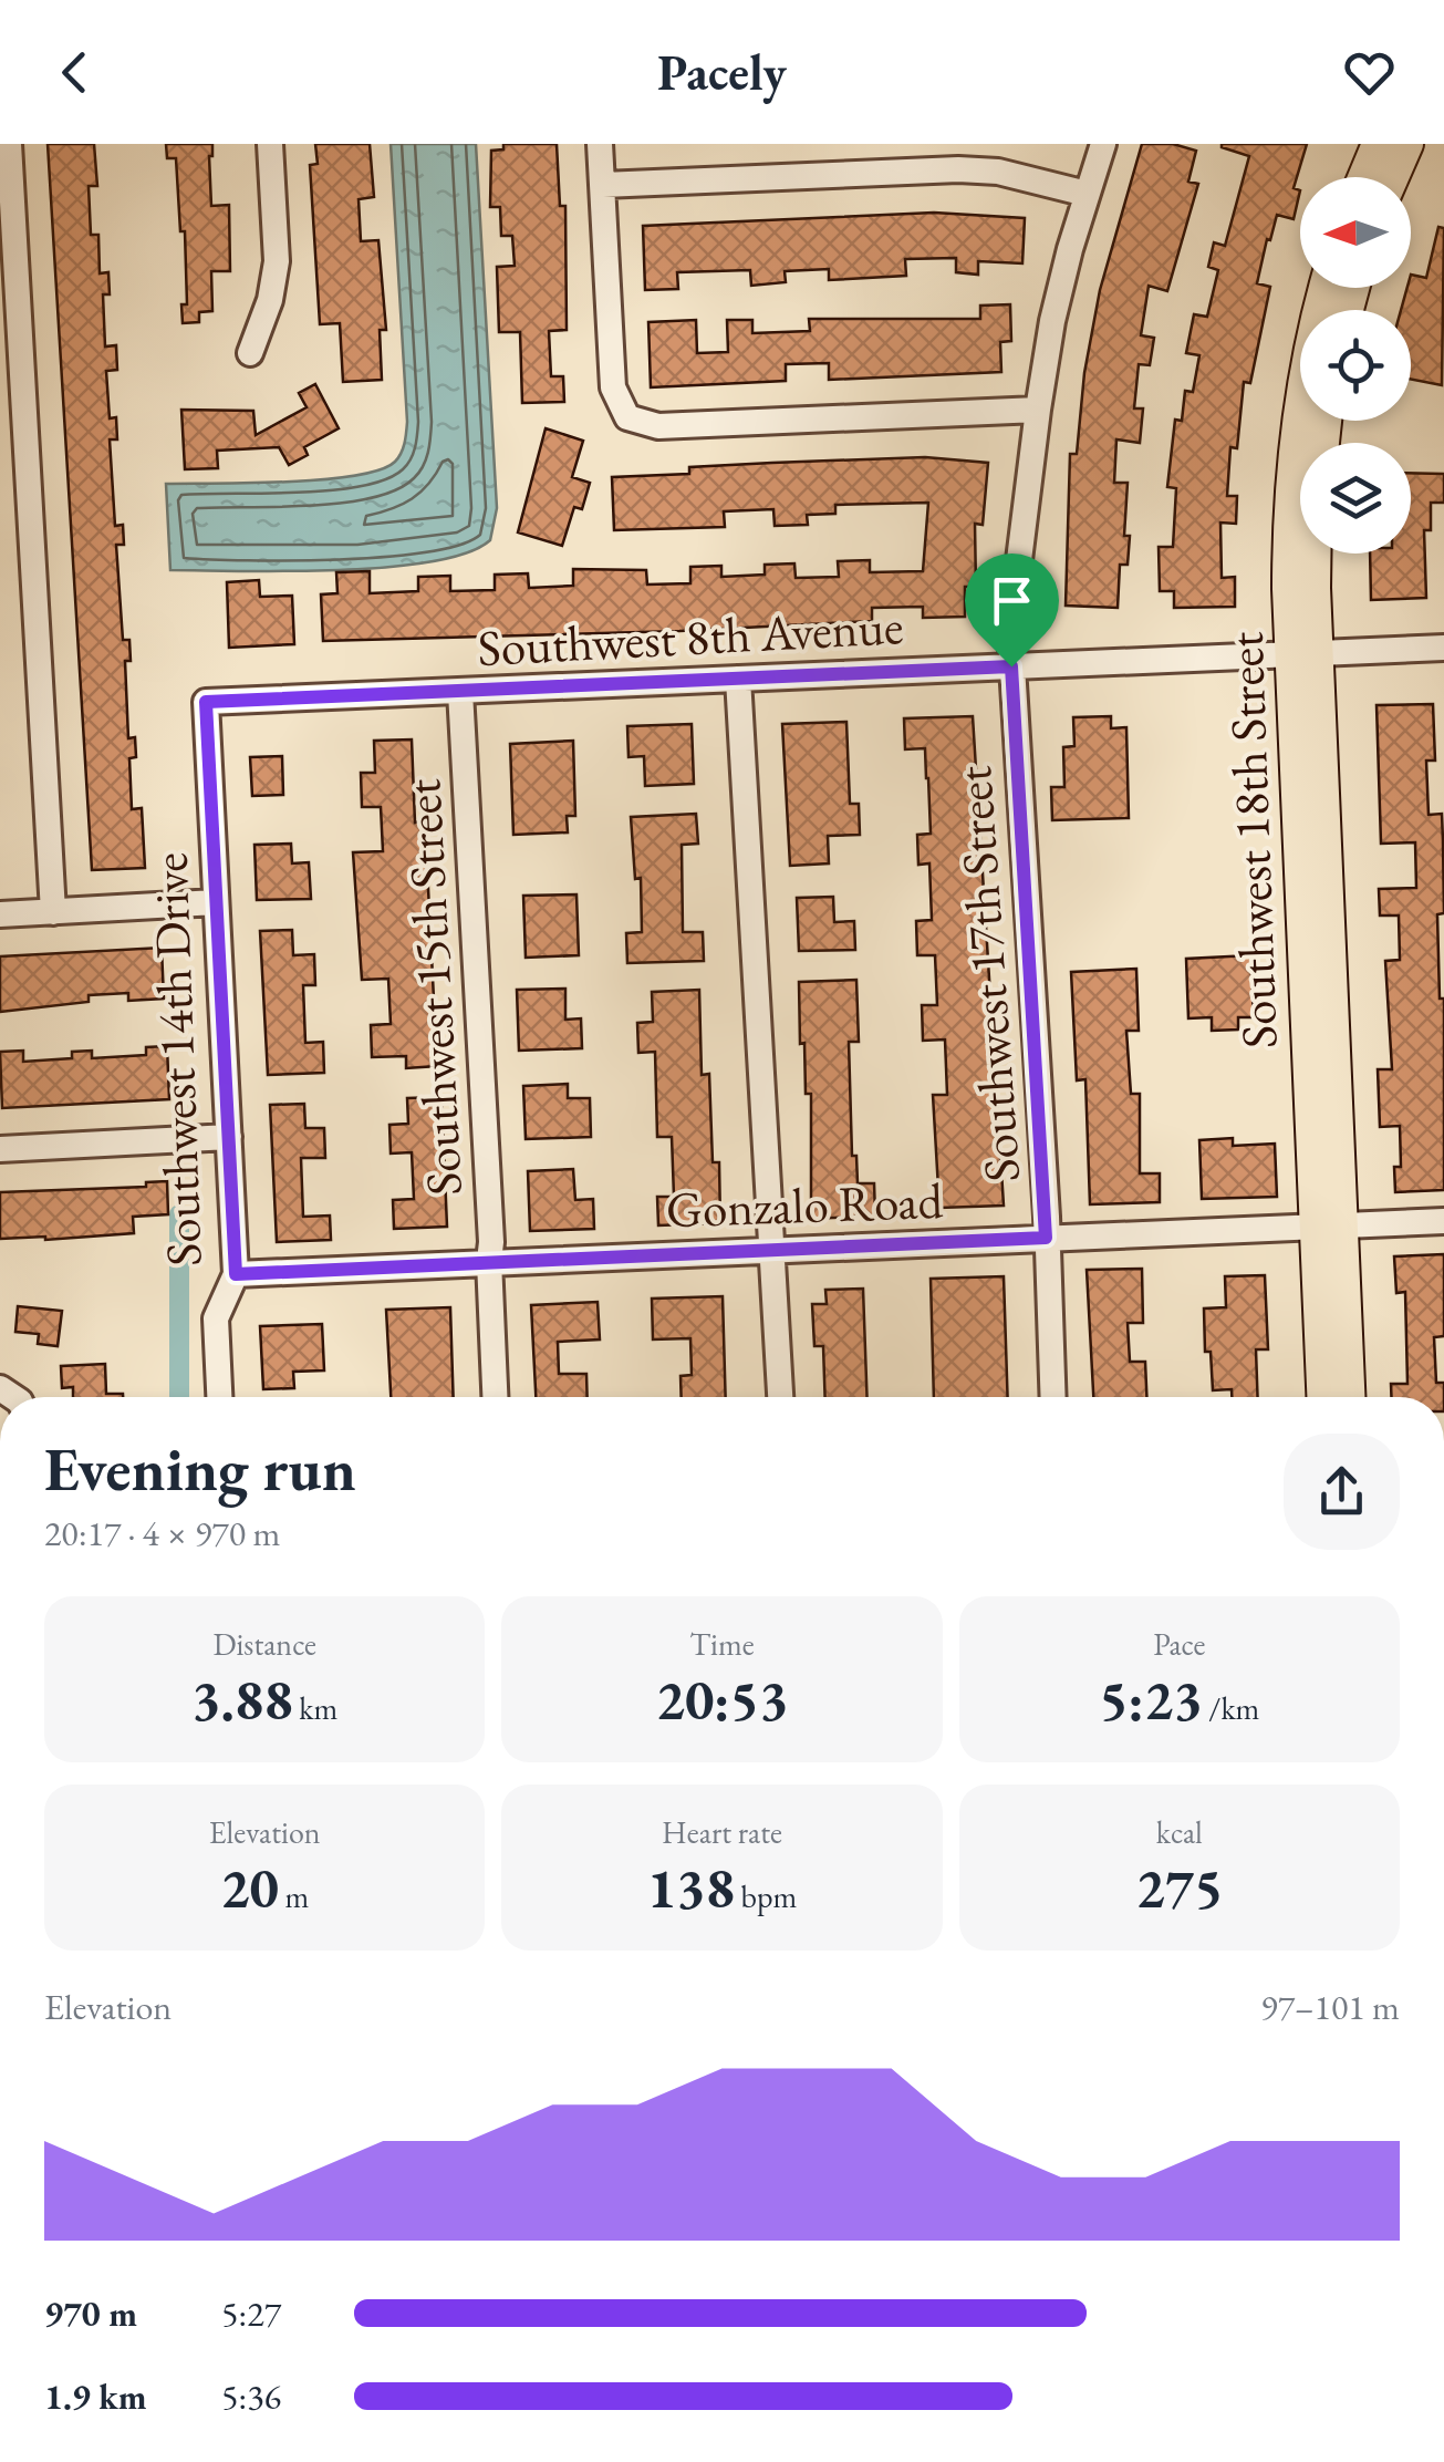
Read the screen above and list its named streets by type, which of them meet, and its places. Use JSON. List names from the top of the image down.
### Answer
{
  "streets": {
    "main road": ["Southwest 18th Street"],
    "street": [
      "Southwest 8th Avenue",
      "Southwest 17th Street",
      "Southwest 15th Street",
      "Southwest 14th Drive",
      "Gonzalo Road"
    ]
  },
  "crossings": [
    ["Southwest 8th Avenue", "Southwest 18th Street"],
    ["Southwest 8th Avenue", "Southwest 17th Street"],
    ["Southwest 8th Avenue", "Southwest 15th Street"],
    ["Southwest 8th Avenue", "Southwest 14th Drive"],
    ["Southwest 18th Street", "Gonzalo Road"],
    ["Southwest 17th Street", "Gonzalo Road"],
    ["Southwest 15th Street", "Gonzalo Road"],
    ["Southwest 14th Drive", "Gonzalo Road"]
  ],
  "north": "left",
  "page": {
    "header": "Pacely",
    "heading": ["Evening run", "20:17 · 4 × 970 m"],
    "stats": [
      ["Distance", "3.88 km"],
      ["Time", "20:53"],
      ["Pace", "5:23 /km"],
      ["Elevation", "20 m"],
      ["Heart rate", "138 bpm"],
      ["kcal", "275"]
    ],
    "chart": ["Elevation", "97–101 m"],
    "list": [
      {
        "name": "970 m",
        "note": "5:27"
      },
      {
        "name": "1.9 km",
        "note": "5:36"
      }
    ]
  }
}
